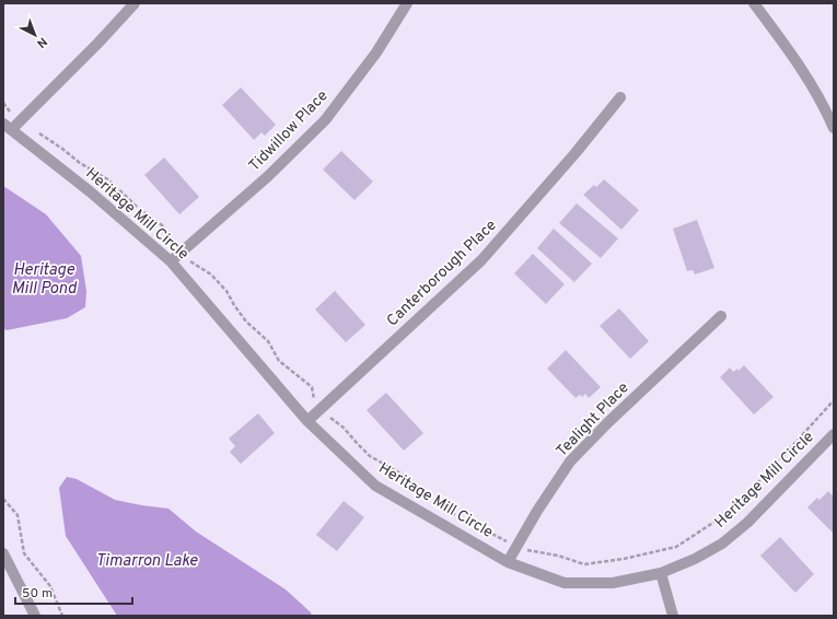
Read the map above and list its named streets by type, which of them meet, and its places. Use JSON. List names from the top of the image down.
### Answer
{
  "streets": {
    "street": [
      "Tidwillow Place",
      "Heritage Mill Circle",
      "Canterborough Place",
      "Tealight Place"
    ]
  },
  "crossings": [
    ["Tidwillow Place", "Heritage Mill Circle"],
    ["Heritage Mill Circle", "Canterborough Place"],
    ["Heritage Mill Circle", "Tealight Place"]
  ],
  "water": ["Heritage Mill Pond", "Timarron Lake"],
  "scale_bar": "50 m",
  "north": "bottom right"
}
